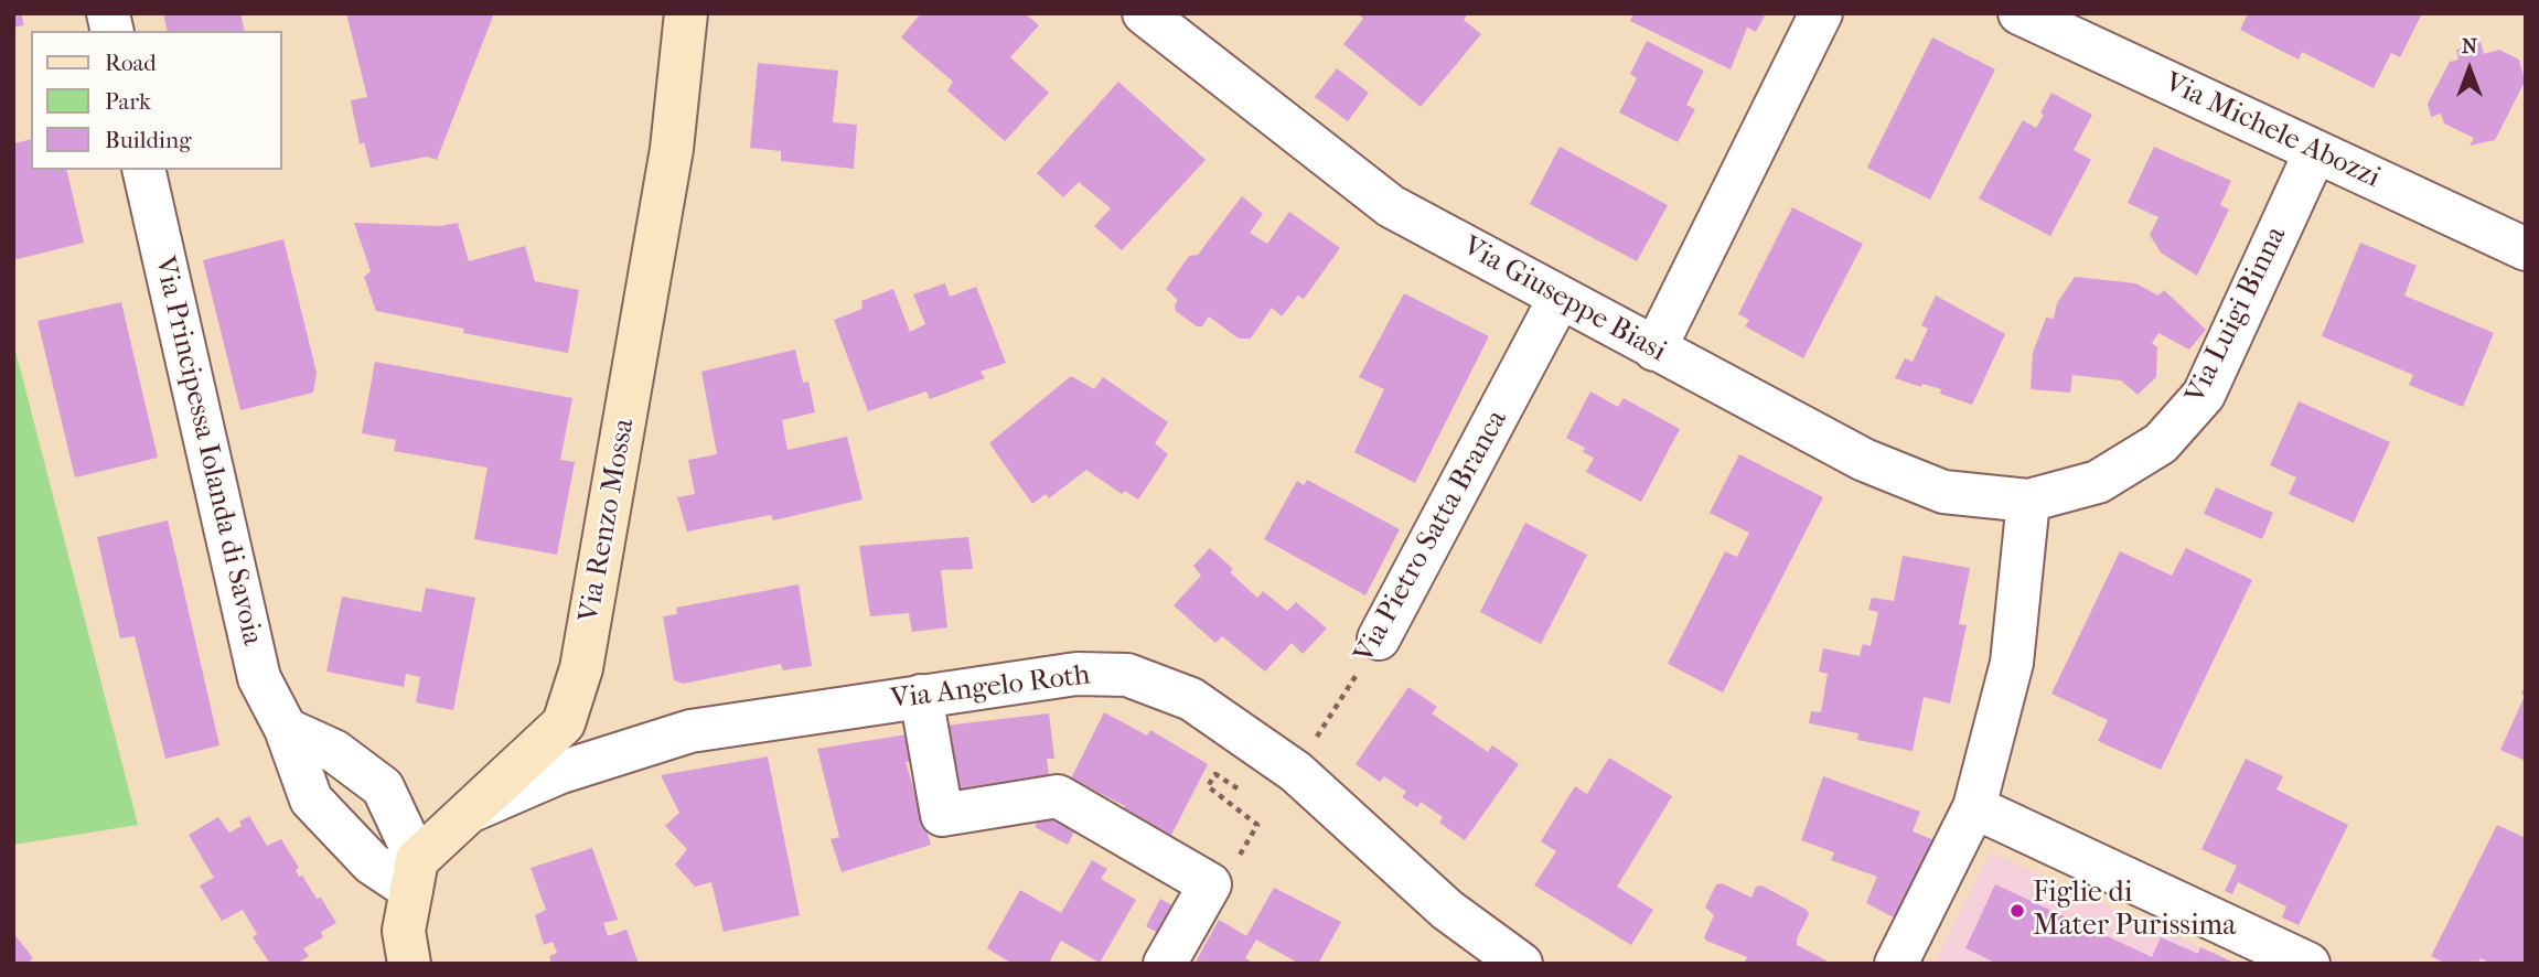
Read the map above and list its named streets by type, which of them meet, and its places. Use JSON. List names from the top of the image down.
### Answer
{
  "streets": {
    "main road": ["Via Renzo Mossa"],
    "street": [
      "Via Michele Abozzi",
      "Via Giuseppe Biasi",
      "Via Luigi Binna",
      "Via Principessa Iolanda di Savoia",
      "Via Pietro Satta Branca",
      "Via Angelo Roth"
    ]
  },
  "crossings": [
    ["Via Michele Abozzi", "Via Luigi Binna"],
    ["Via Giuseppe Biasi", "Via Luigi Binna"],
    ["Via Giuseppe Biasi", "Via Pietro Satta Branca"],
    ["Via Principessa Iolanda di Savoia", "Via Renzo Mossa"],
    ["Via Renzo Mossa", "Via Angelo Roth"],
    ["Via Pietro Satta Branca", "Via Angelo Roth"]
  ],
  "places": ["Figlie di Mater Purissima"],
  "legend": ["Road", "Park", "Building"],
  "north": "top"
}
